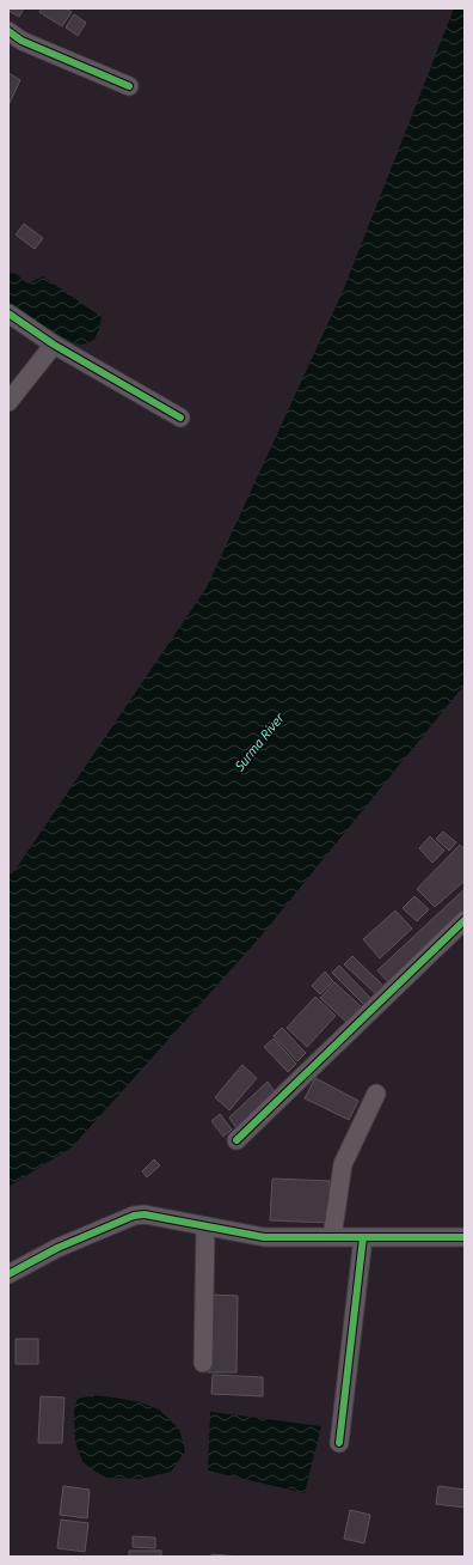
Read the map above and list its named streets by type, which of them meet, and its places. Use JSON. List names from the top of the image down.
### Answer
{
  "water": ["Surma River"]
}
